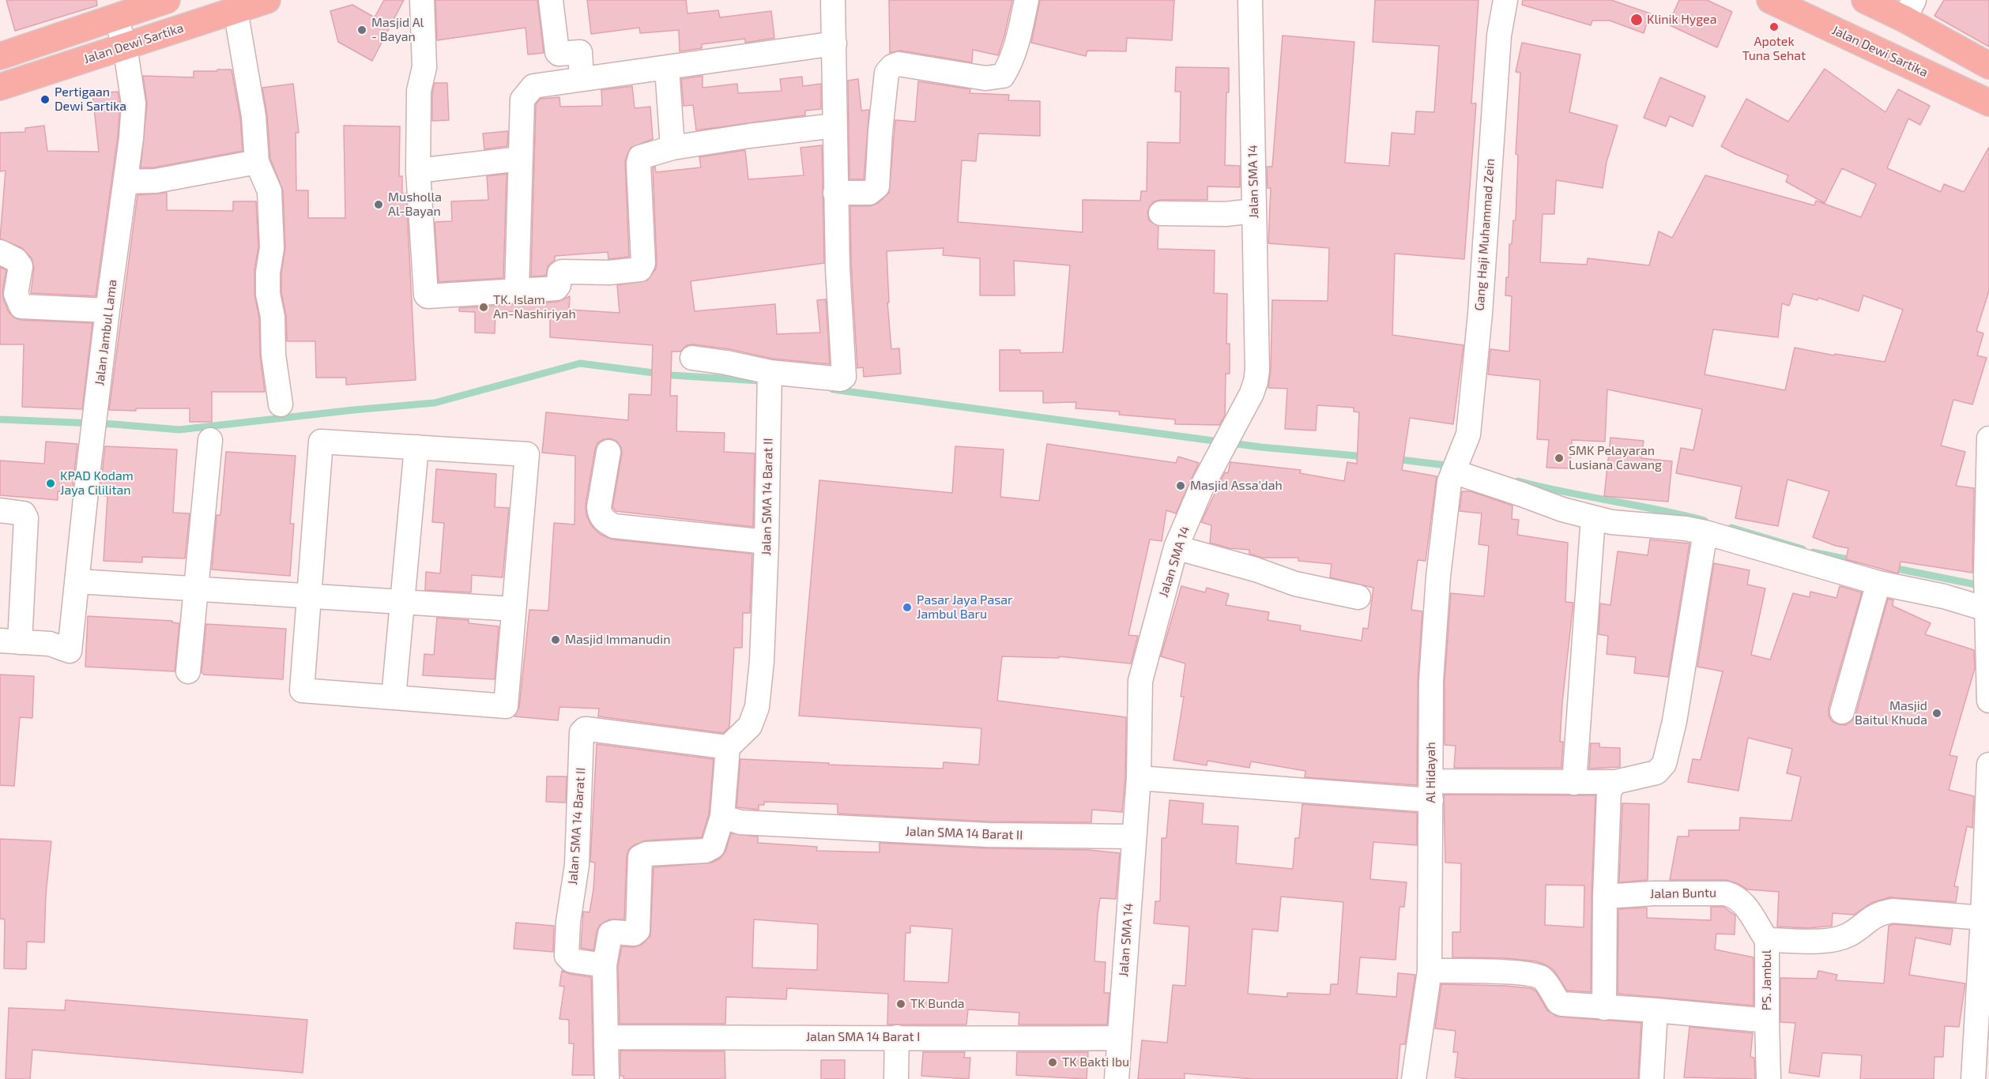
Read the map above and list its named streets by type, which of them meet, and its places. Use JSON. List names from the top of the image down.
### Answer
{
  "streets": {
    "main road": ["Jalan Dewi Sartika"],
    "street": [
      "Jalan SMA 14",
      "Gang Haji Muhammad Zein",
      "Jalan Jambul Lama",
      "Jalan SMA 14 Barat II",
      "Al Hidayah",
      "Jalan Buntu",
      "PS. Jambul",
      "Jalan SMA 14 Barat I"
    ]
  },
  "crossings": [
    ["Jalan Dewi Sartika", "Jalan Jambul Lama"],
    ["Jalan SMA 14", "Jalan SMA 14 Barat II"],
    ["Jalan SMA 14", "Jalan SMA 14 Barat I"],
    ["Gang Haji Muhammad Zein", "Al Hidayah"],
    ["Jalan Buntu", "PS. Jambul"]
  ],
  "places": [
    "Klinik Hygea",
    "Apotek Tuna Sehat",
    "Masjid Al - Bayan",
    "Pertigaan Dewi Sartika",
    "Musholla Al-Bayan",
    "TK. Islam An-Nashiriyah",
    "SMK Pelayaran Lusiana Cawang",
    "KPAD Kodam Jaya Cililitan",
    "Masjid Assa'dah",
    "Pasar Jaya Pasar Jambul Baru",
    "Masjid Immanudin",
    "Masjid Baitul Khuda",
    "TK Bunda",
    "TK Bakti Ibu"
  ]
}
